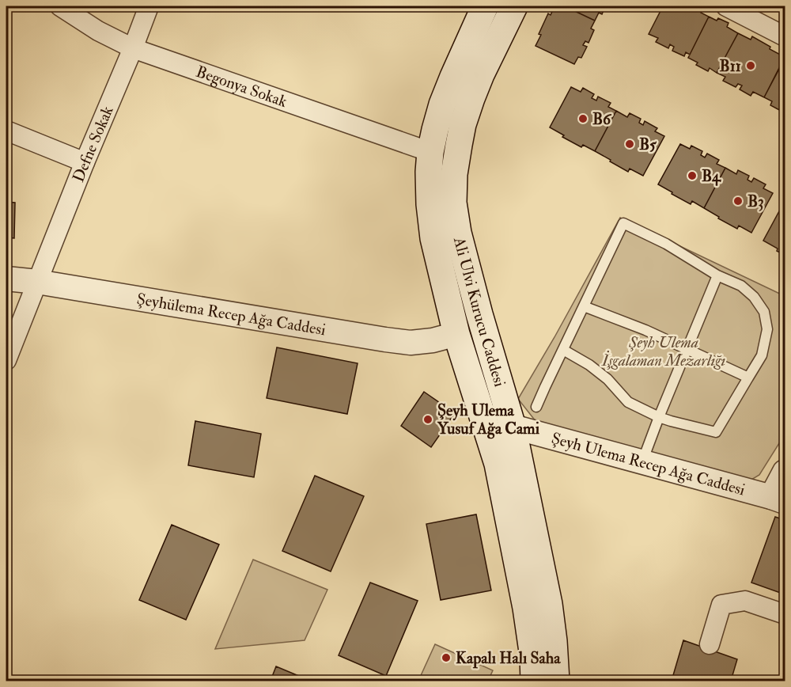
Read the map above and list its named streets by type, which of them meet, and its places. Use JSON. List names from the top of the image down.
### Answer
{
  "streets": {
    "main road": ["Ali Ulvi Kurucu Caddesi"],
    "street": [
      "Begonya Sokak",
      "Defne Sokak",
      "Şeyhülema Recep Ağa Caddesi",
      "Şeyh Ulema Recep Ağa Caddesi"
    ]
  },
  "crossings": [
    ["Begonya Sokak", "Defne Sokak"],
    ["Begonya Sokak", "Ali Ulvi Kurucu Caddesi"],
    ["Defne Sokak", "Şeyhülema Recep Ağa Caddesi"],
    ["Ali Ulvi Kurucu Caddesi", "Şeyhülema Recep Ağa Caddesi"],
    ["Ali Ulvi Kurucu Caddesi", "Şeyh Ulema Recep Ağa Caddesi"]
  ],
  "parks": ["Şeyh Ulema İşgalaman Mezarlığı"],
  "places": [
    "B11",
    "B6",
    "B5",
    "B4",
    "B3",
    "Şeyh Ulema Yusuf Ağa Cami",
    "Kapalı Halı Saha"
  ]
}
